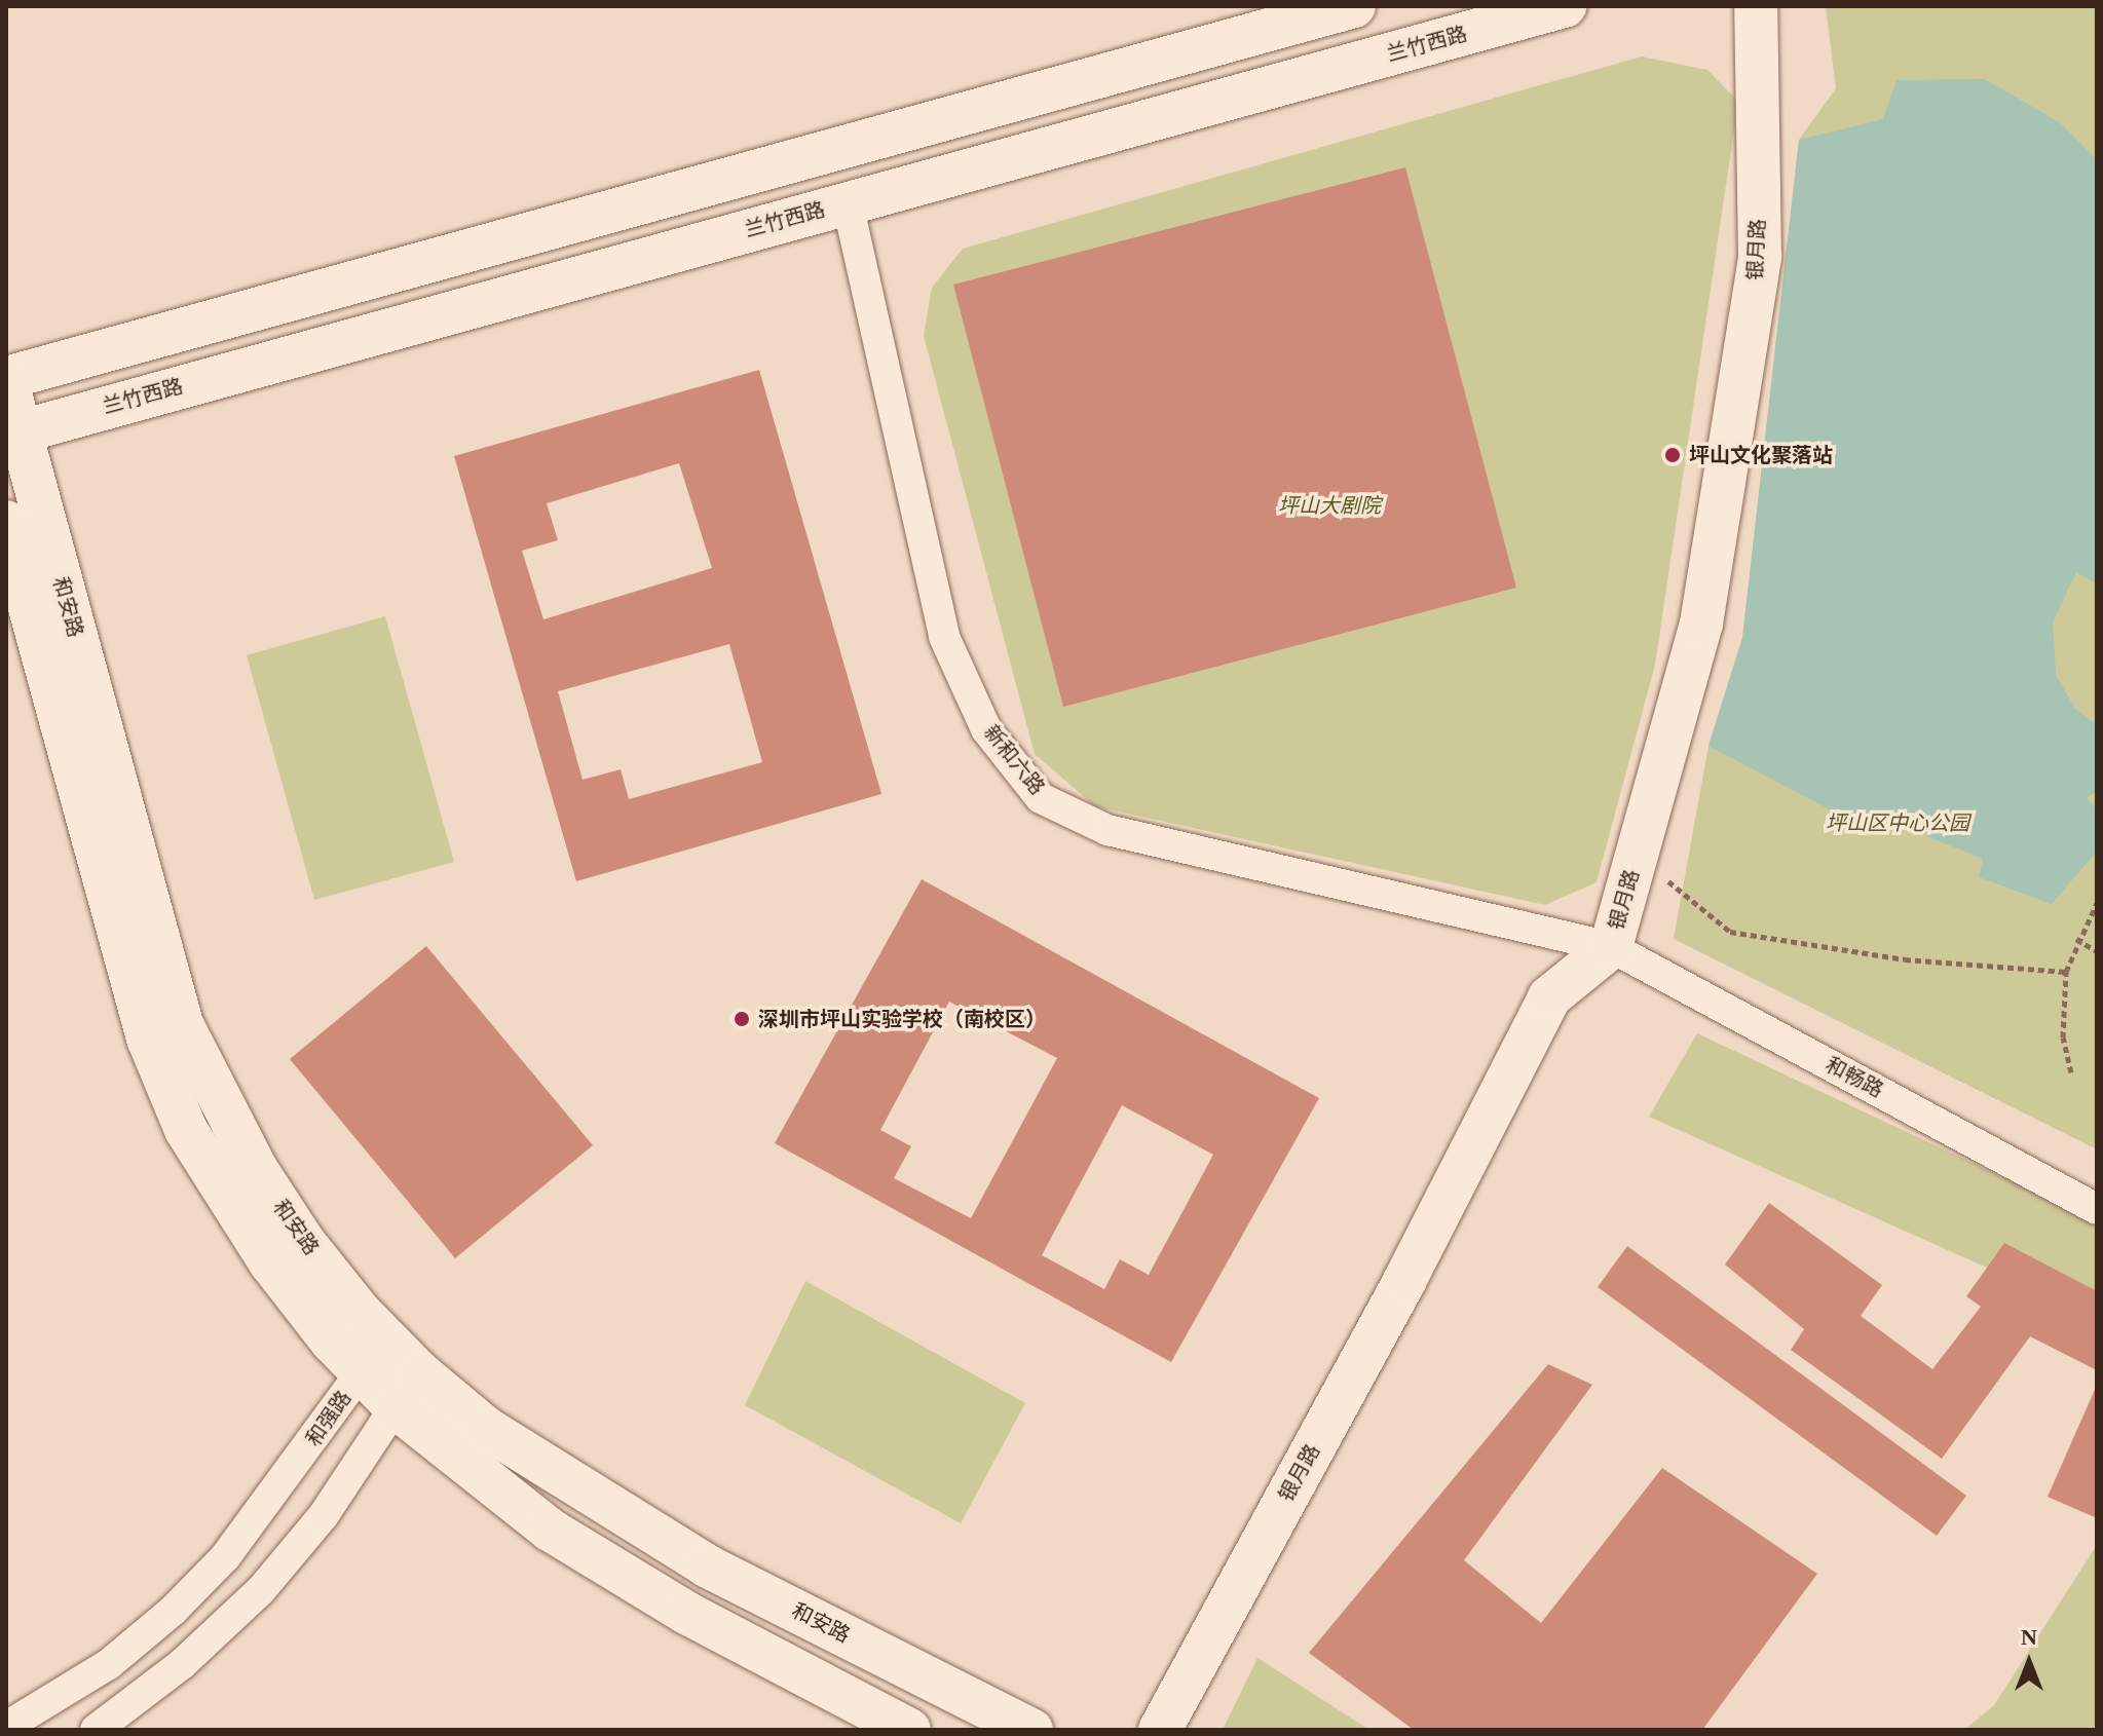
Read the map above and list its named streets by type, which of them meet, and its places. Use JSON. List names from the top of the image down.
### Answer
{
  "streets": {
    "street": [
      "兰竹西路",
      "银月路",
      "和安路",
      "新和六路",
      "和畅路",
      "和强路"
    ]
  },
  "crossings": [
    ["兰竹西路", "和安路"],
    ["兰竹西路", "新和六路"],
    ["银月路", "新和六路"],
    ["银月路", "和畅路"],
    ["和安路", "和强路"],
    ["新和六路", "和畅路"]
  ],
  "parks": ["坪山大剧院", "坪山区中心公园"],
  "places": ["坪山文化聚落站", "深圳市坪山实验学校（南校区）"],
  "north": "top"
}
